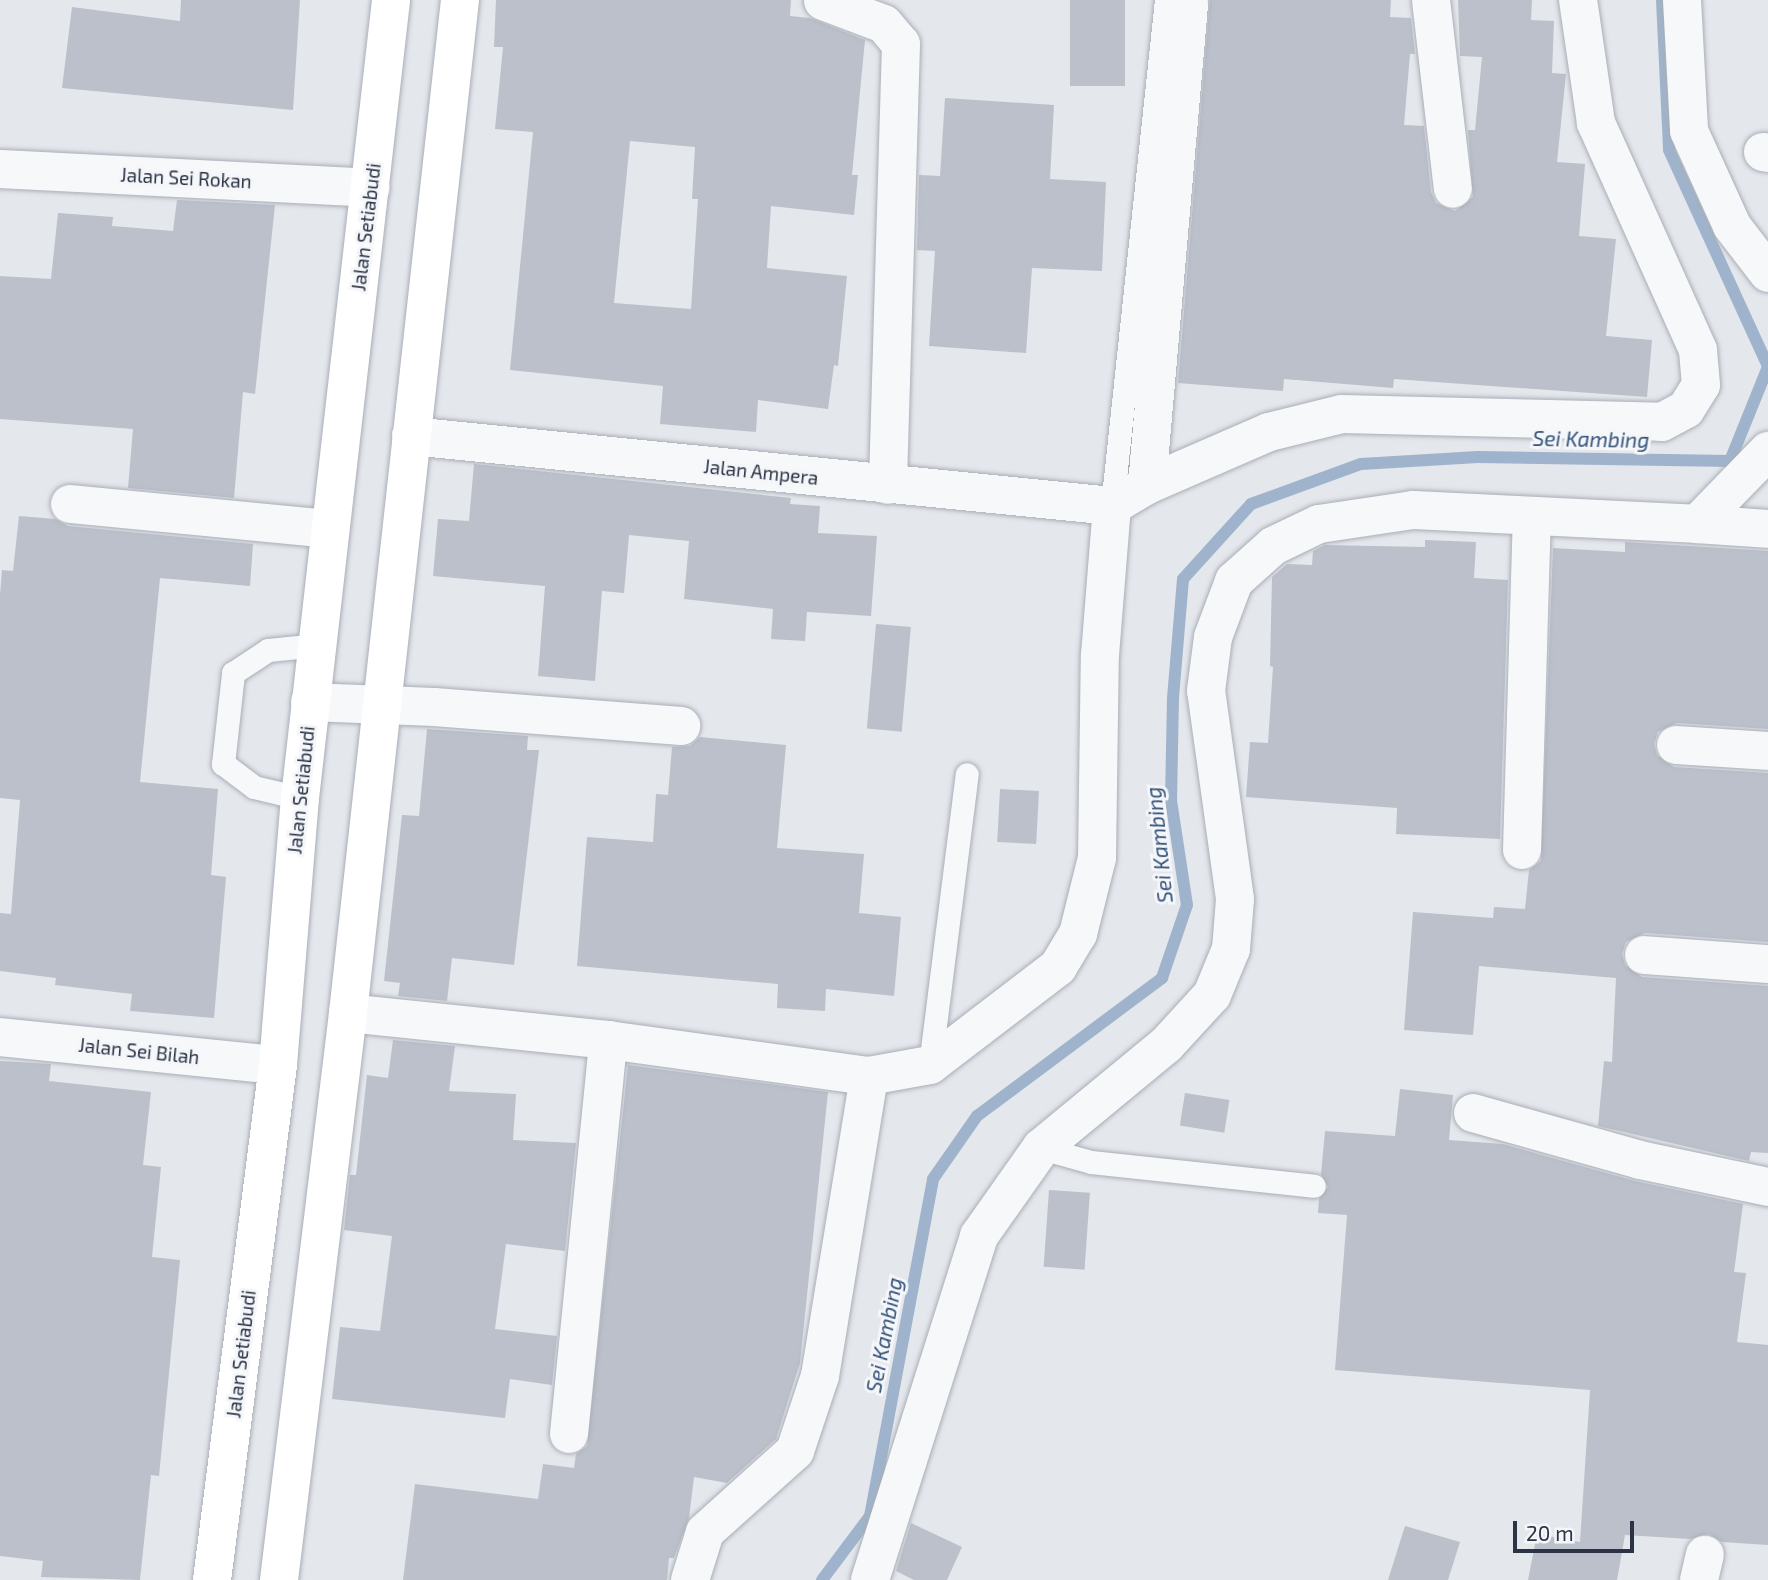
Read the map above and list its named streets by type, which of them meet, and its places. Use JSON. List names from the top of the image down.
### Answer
{
  "streets": {
    "main road": ["Jalan Setiabudi"],
    "street": ["Jalan Sei Rokan", "Jalan Ampera", "Jalan Sei Bilah"]
  },
  "crossings": [
    ["Jalan Sei Rokan", "Jalan Setiabudi"],
    ["Jalan Setiabudi", "Jalan Sei Bilah"]
  ],
  "water": ["Sei Kambing"],
  "scale_bar": "20 m"
}
